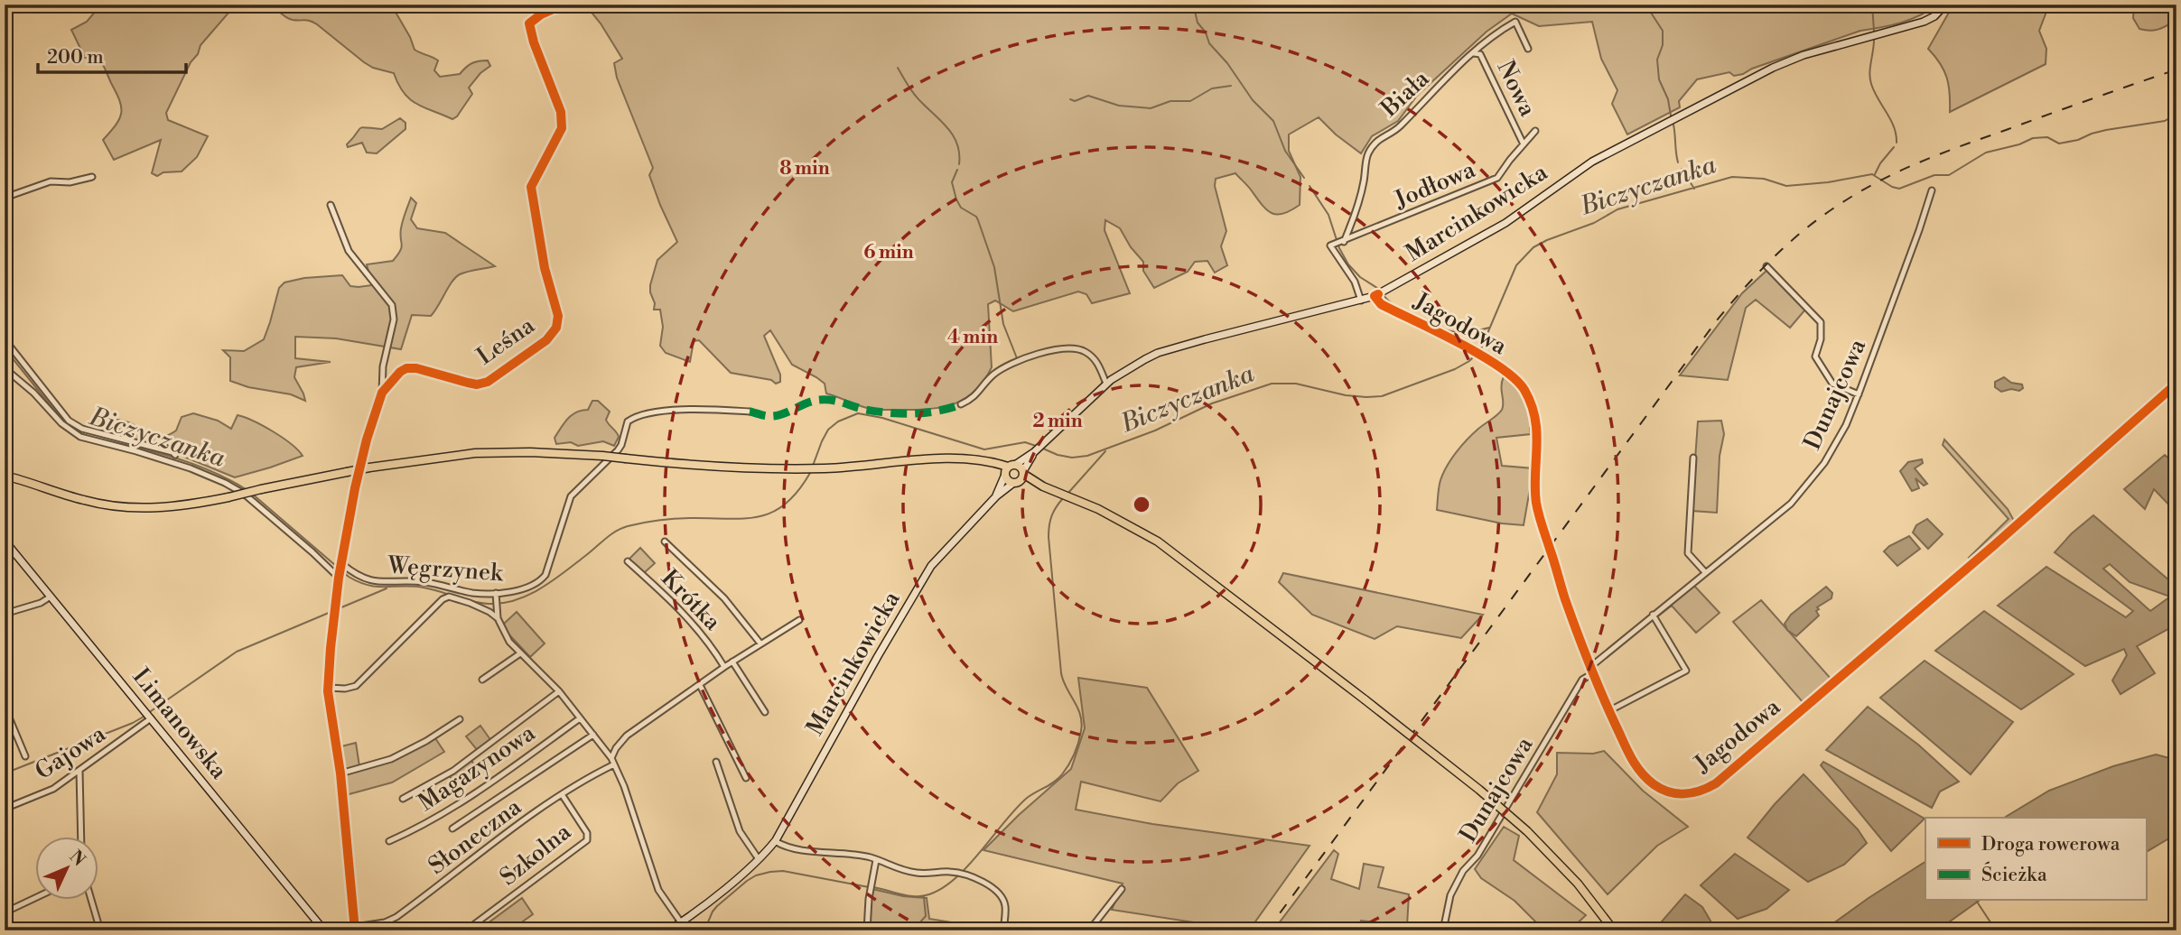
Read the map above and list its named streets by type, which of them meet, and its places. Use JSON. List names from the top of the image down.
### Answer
{
  "streets": {
    "street": [
      "Nowa",
      "Biała",
      "Jodłowa",
      "Marcinkowicka",
      "Jagodowa",
      "Leśna",
      "Dunajcowa",
      "Węgrzynek",
      "Krótka",
      "Limanowska",
      "Gajowa",
      "Magazynowa",
      "Słoneczna",
      "Szkolna"
    ]
  },
  "crossings": [
    ["Nowa", "Biała"],
    ["Nowa", "Jodłowa"],
    ["Biała", "Jodłowa"],
    ["Marcinkowicka", "Jagodowa"],
    ["Jagodowa", "Dunajcowa"],
    ["Leśna", "Węgrzynek"],
    ["Leśna", "Słoneczna"],
    ["Limanowska", "Gajowa"],
    ["Słoneczna", "Szkolna"]
  ],
  "water": ["Biczyczanka"],
  "legend": ["Droga rowerowa", "Ścieżka"],
  "scale_bar": "200 m",
  "north": "top right",
  "rings": [
    "8 min",
    "6 min",
    "4 min",
    "2 min"
  ]
}
